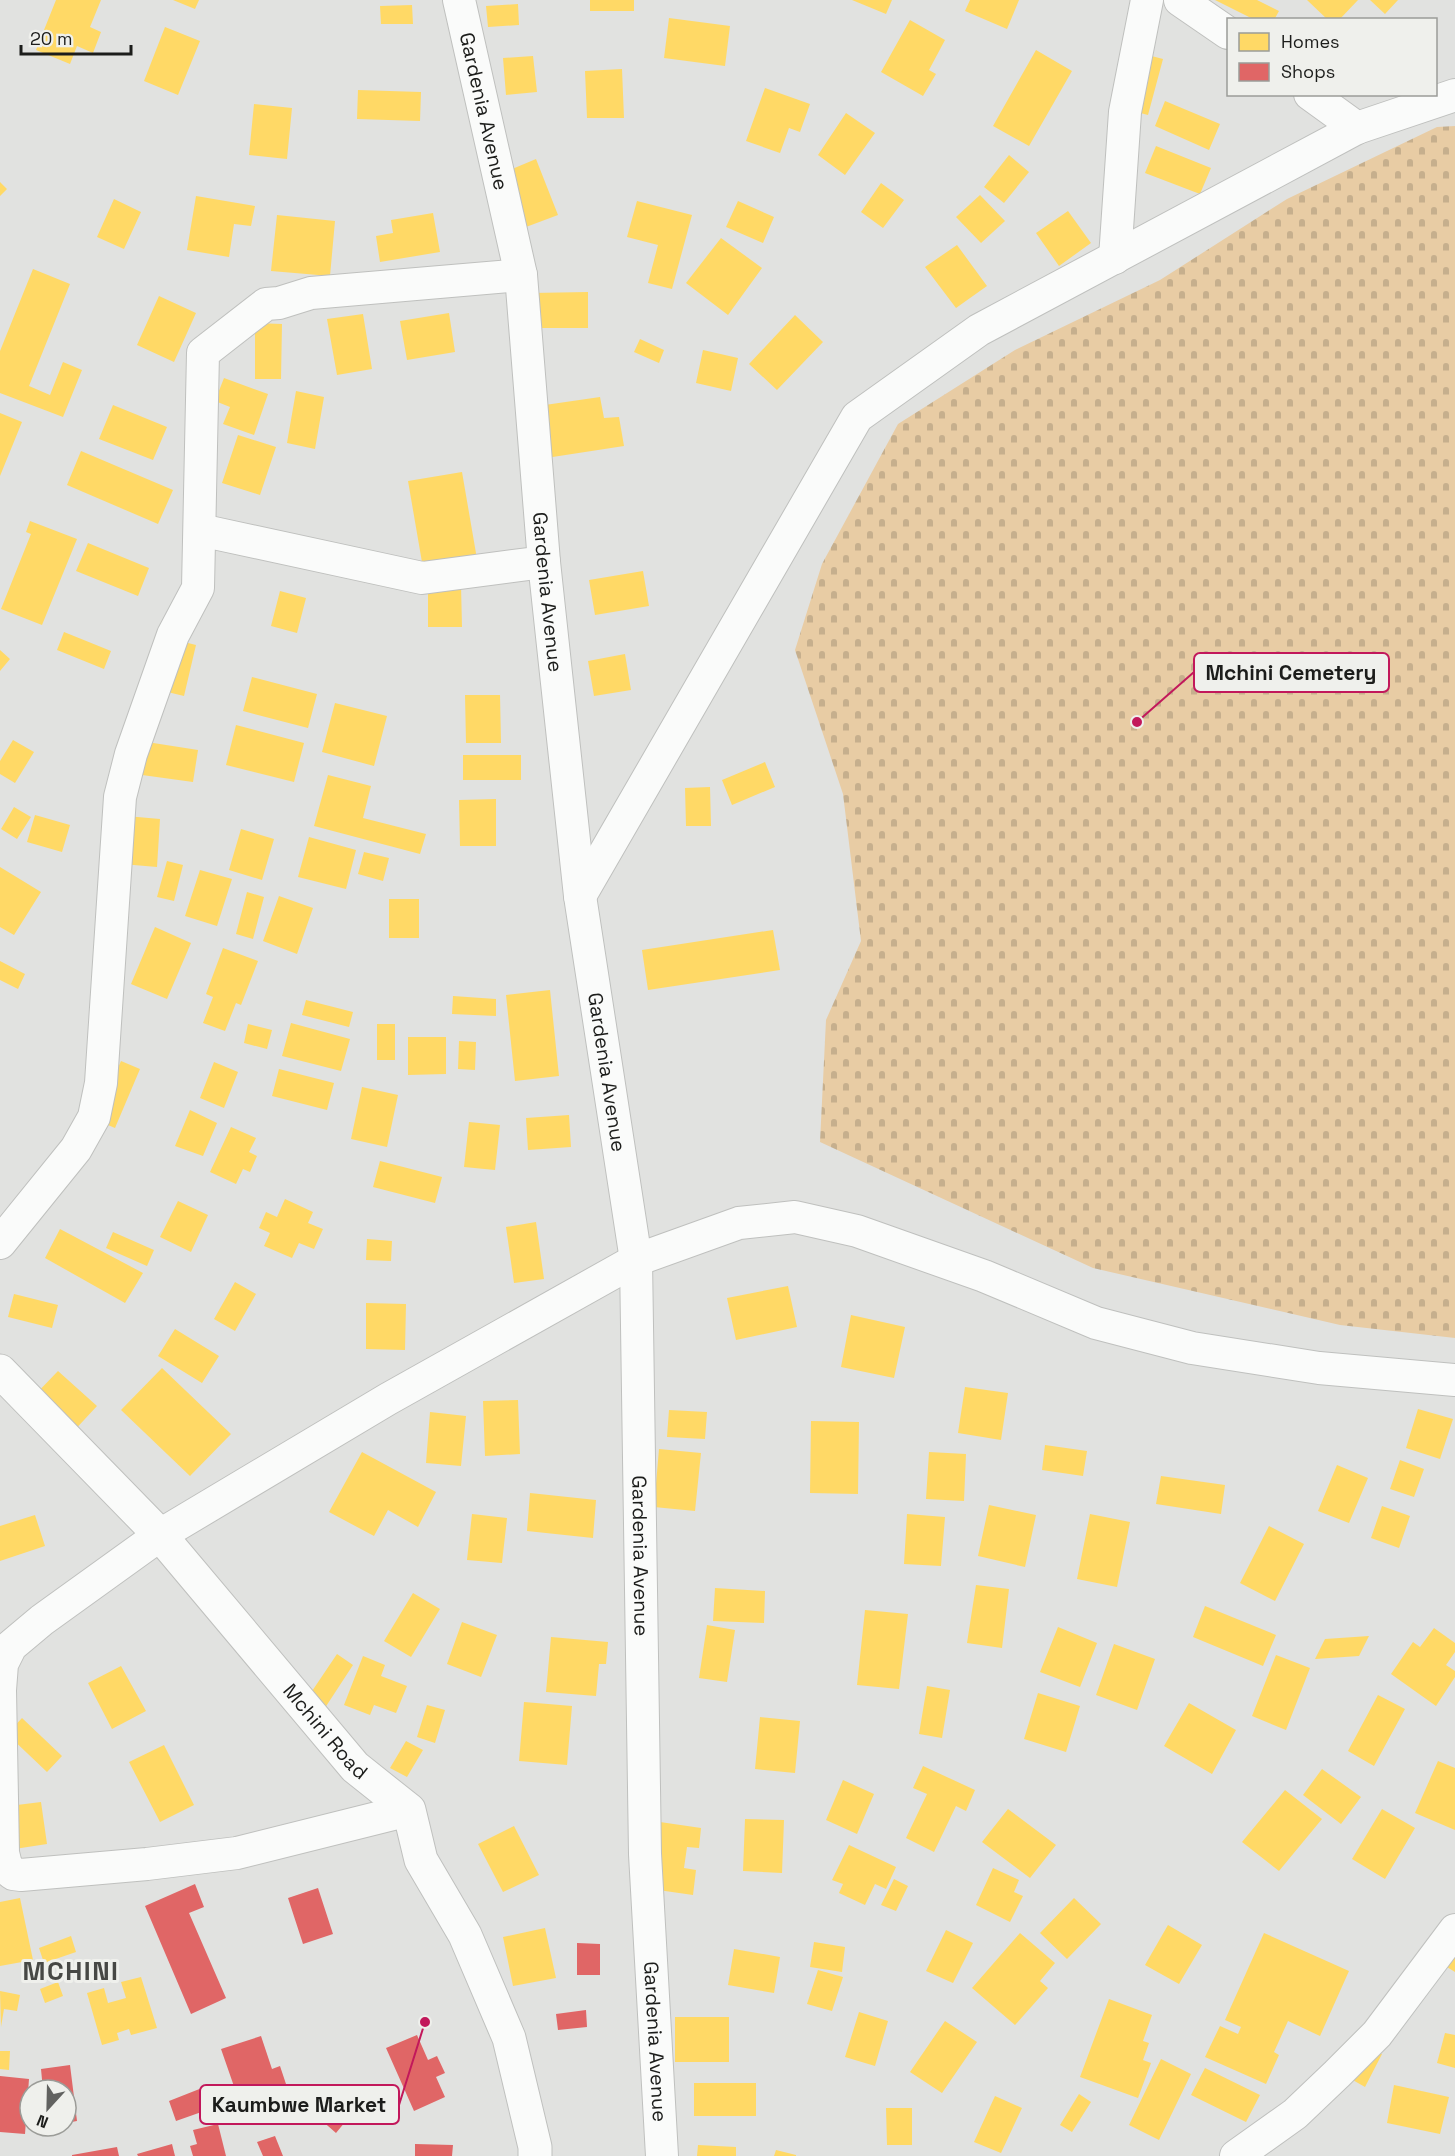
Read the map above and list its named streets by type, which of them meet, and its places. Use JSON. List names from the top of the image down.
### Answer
{
  "streets": {
    "street": ["Gardenia Avenue", "Mchini Road"]
  },
  "districts": ["MCHINI"],
  "places": ["Mchini Cemetery", "Kaumbwe Market"],
  "legend": ["Homes", "Shops"],
  "scale_bar": "20 m",
  "north": "bottom"
}
